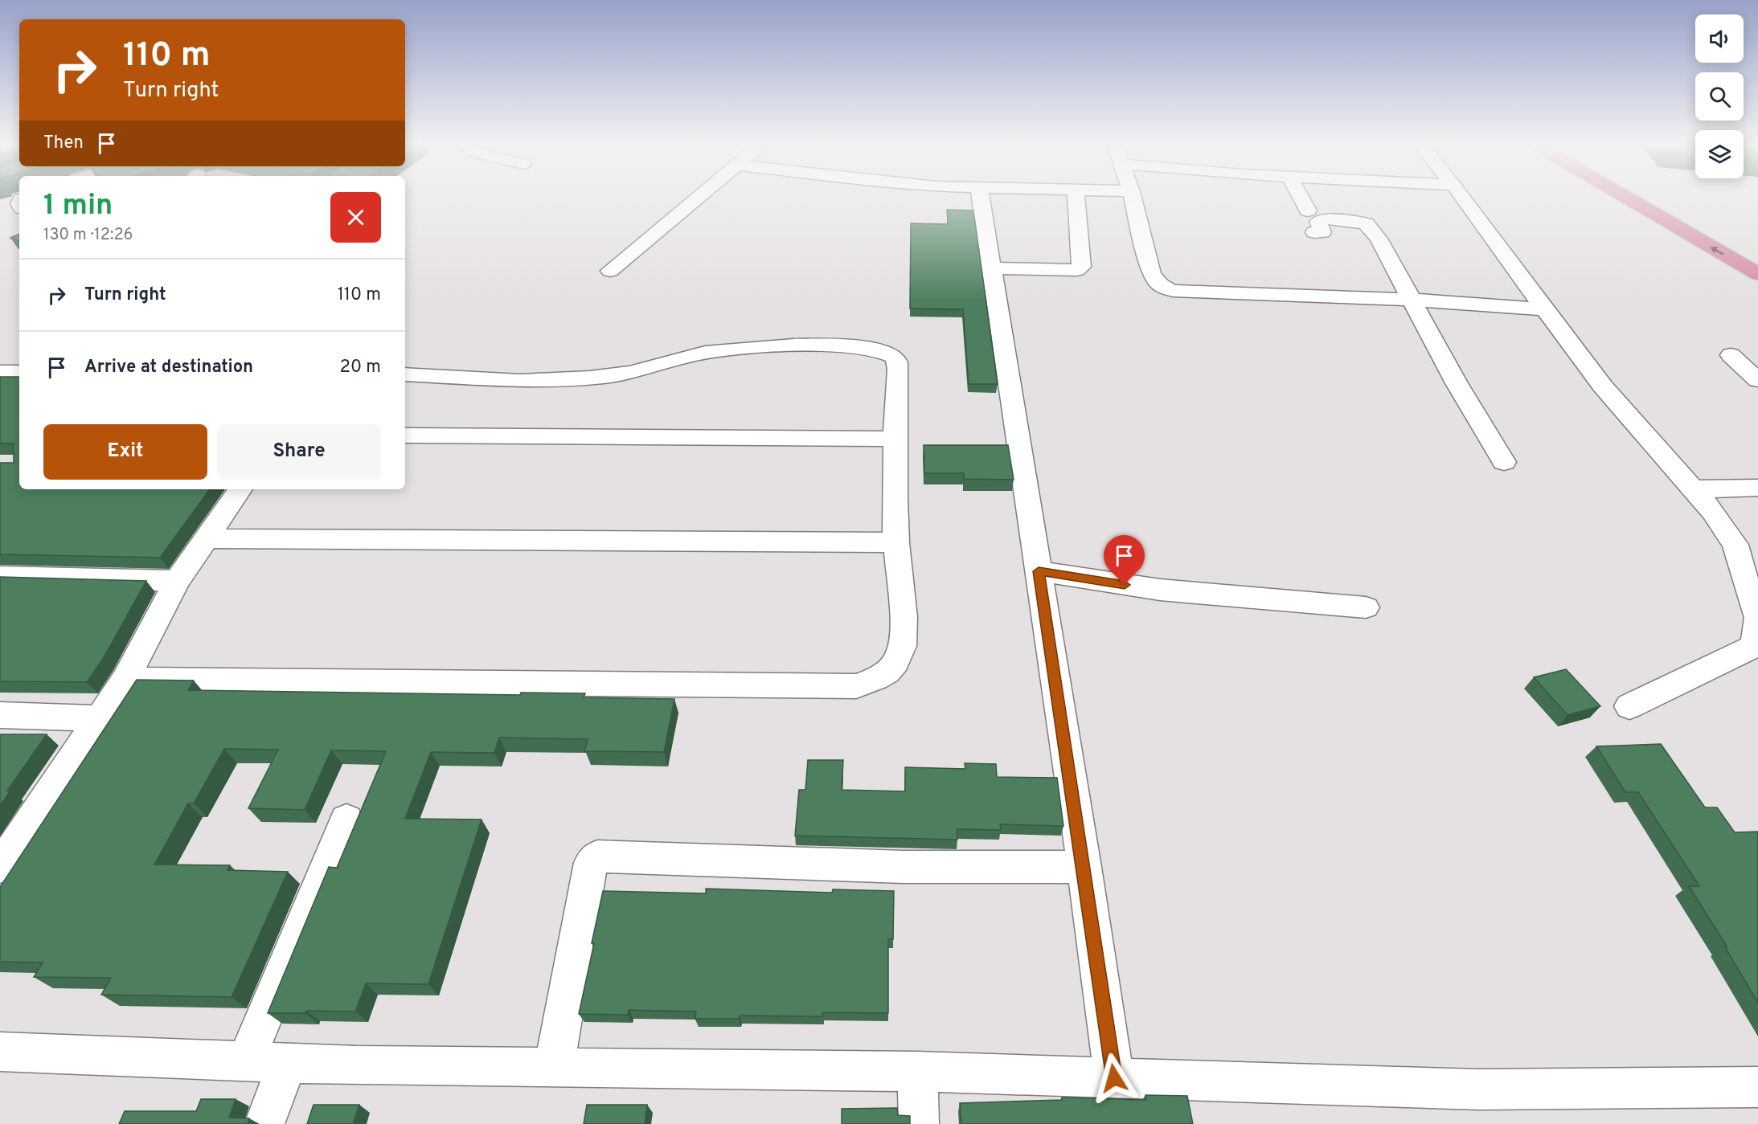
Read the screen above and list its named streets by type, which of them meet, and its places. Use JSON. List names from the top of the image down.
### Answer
{
  "page": {
    "turn": ["110 m", "Turn right"],
    "then": "Then",
    "heading": ["1 min", "130 m · 12:26"],
    "list": [
      {
        "name": "Turn right",
        "value": "110 m"
      },
      {
        "name": "Arrive at destination",
        "value": "20 m"
      }
    ],
    "buttons": ["Exit", "Share"]
  }
}
